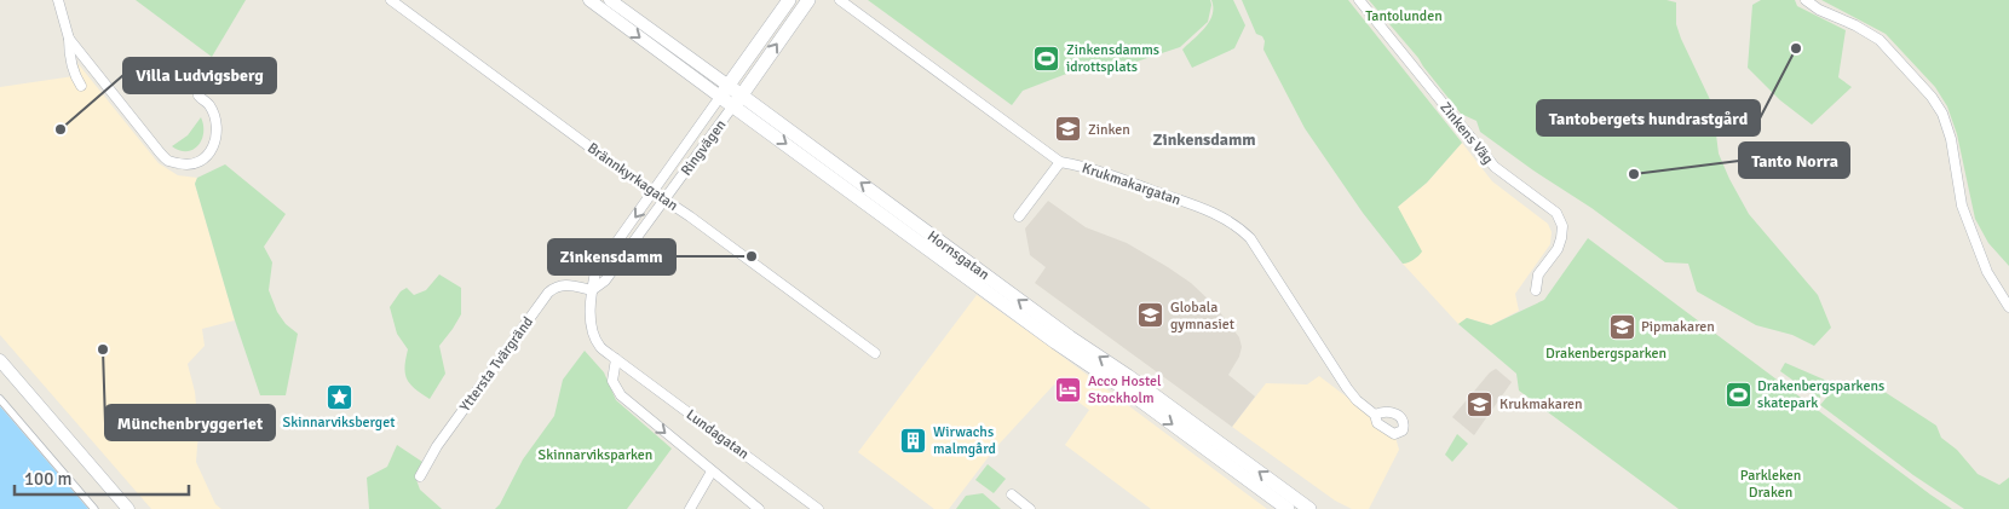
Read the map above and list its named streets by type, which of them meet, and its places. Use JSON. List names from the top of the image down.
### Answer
{
  "streets": {
    "main road": ["Ringvägen", "Hornsgatan"],
    "street": [
      "Zinkens Väg",
      "Brännkyrkagatan",
      "Krukmakargatan",
      "Yttersta Tvärgränd",
      "Lundagatan"
    ]
  },
  "crossings": [
    ["Ringvägen", "Brännkyrkagatan"],
    ["Ringvägen", "Hornsgatan"],
    ["Ringvägen", "Yttersta Tvärgränd"],
    ["Ringvägen", "Lundagatan"]
  ],
  "districts": ["Zinkensdamm"],
  "parks": [
    "Tantolunden",
    "Drakenbergsparken",
    "Skinnarviksparken",
    "Parkleken Draken"
  ],
  "places": {
    "other": [
      "Tantobergets hundrastgård",
      "Villa Ludvigsberg",
      "Tanto Norra",
      "Zinkensdamm",
      "Münchenbryggeriet"
    ],
    "sports": ["Zinkensdamms idrottsplats", "Drakenbergsparkens skatepark"],
    "school or university": [
      "Zinken",
      "Globala gymnasiet",
      "Pipmakaren",
      "Krukmakaren"
    ],
    "hotel": ["Acco Hostel Stockholm"],
    "place": ["Skinnarviksberget"],
    "building": ["Wirwachs malmgård"]
  },
  "scale_bar": "100 m"
}
